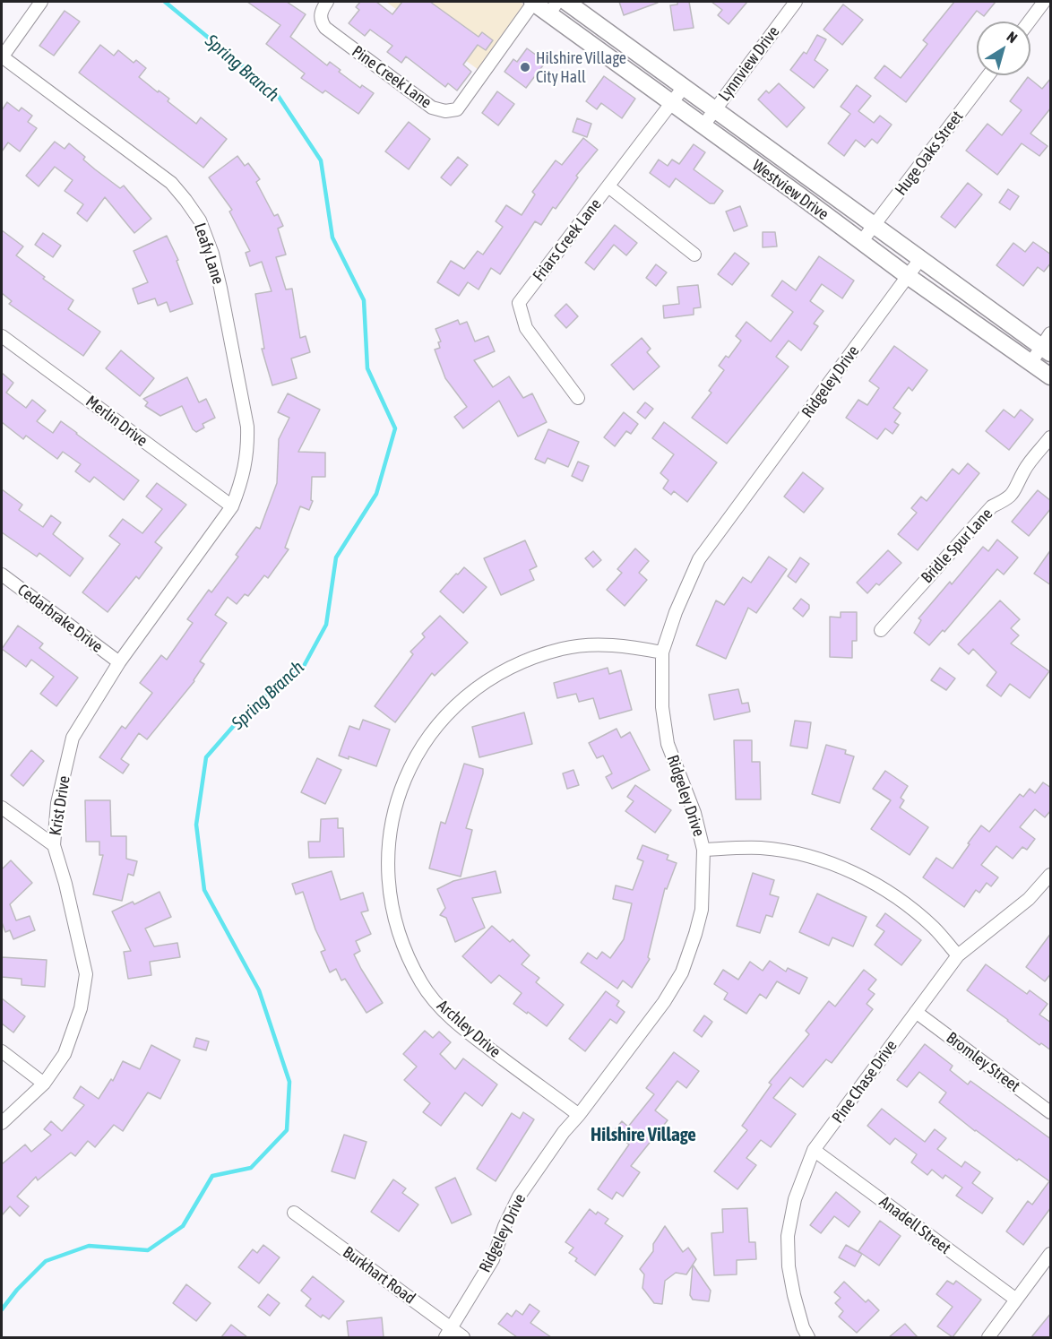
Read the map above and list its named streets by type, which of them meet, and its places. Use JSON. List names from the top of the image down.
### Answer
{
  "streets": {
    "main road": ["Westview Drive"],
    "street": [
      "Lynnview Drive",
      "Pine Creek Lane",
      "Huge Oaks Street",
      "Friars Creek Lane",
      "Leafy Lane",
      "Ridgeley Drive",
      "Merlin Drive",
      "Bridle Spur Lane",
      "Cedarbrake Drive",
      "Krist Drive",
      "Archley Drive",
      "Bromley Street",
      "Pine Chase Drive",
      "Anadell Street",
      "Burkhart Road"
    ]
  },
  "crossings": [
    ["Lynnview Drive", "Westview Drive"],
    ["Pine Creek Lane", "Westview Drive"],
    ["Huge Oaks Street", "Westview Drive"],
    ["Westview Drive", "Friars Creek Lane"],
    ["Westview Drive", "Ridgeley Drive"],
    ["Leafy Lane", "Merlin Drive"],
    ["Leafy Lane", "Krist Drive"],
    ["Ridgeley Drive", "Archley Drive"],
    ["Ridgeley Drive", "Burkhart Road"],
    ["Merlin Drive", "Krist Drive"],
    ["Cedarbrake Drive", "Krist Drive"],
    ["Bromley Street", "Pine Chase Drive"],
    ["Pine Chase Drive", "Anadell Street"]
  ],
  "districts": ["Hilshire Village"],
  "water": ["Spring Branch"],
  "places": ["Hilshire Village City Hall"],
  "north": "top right"
}
